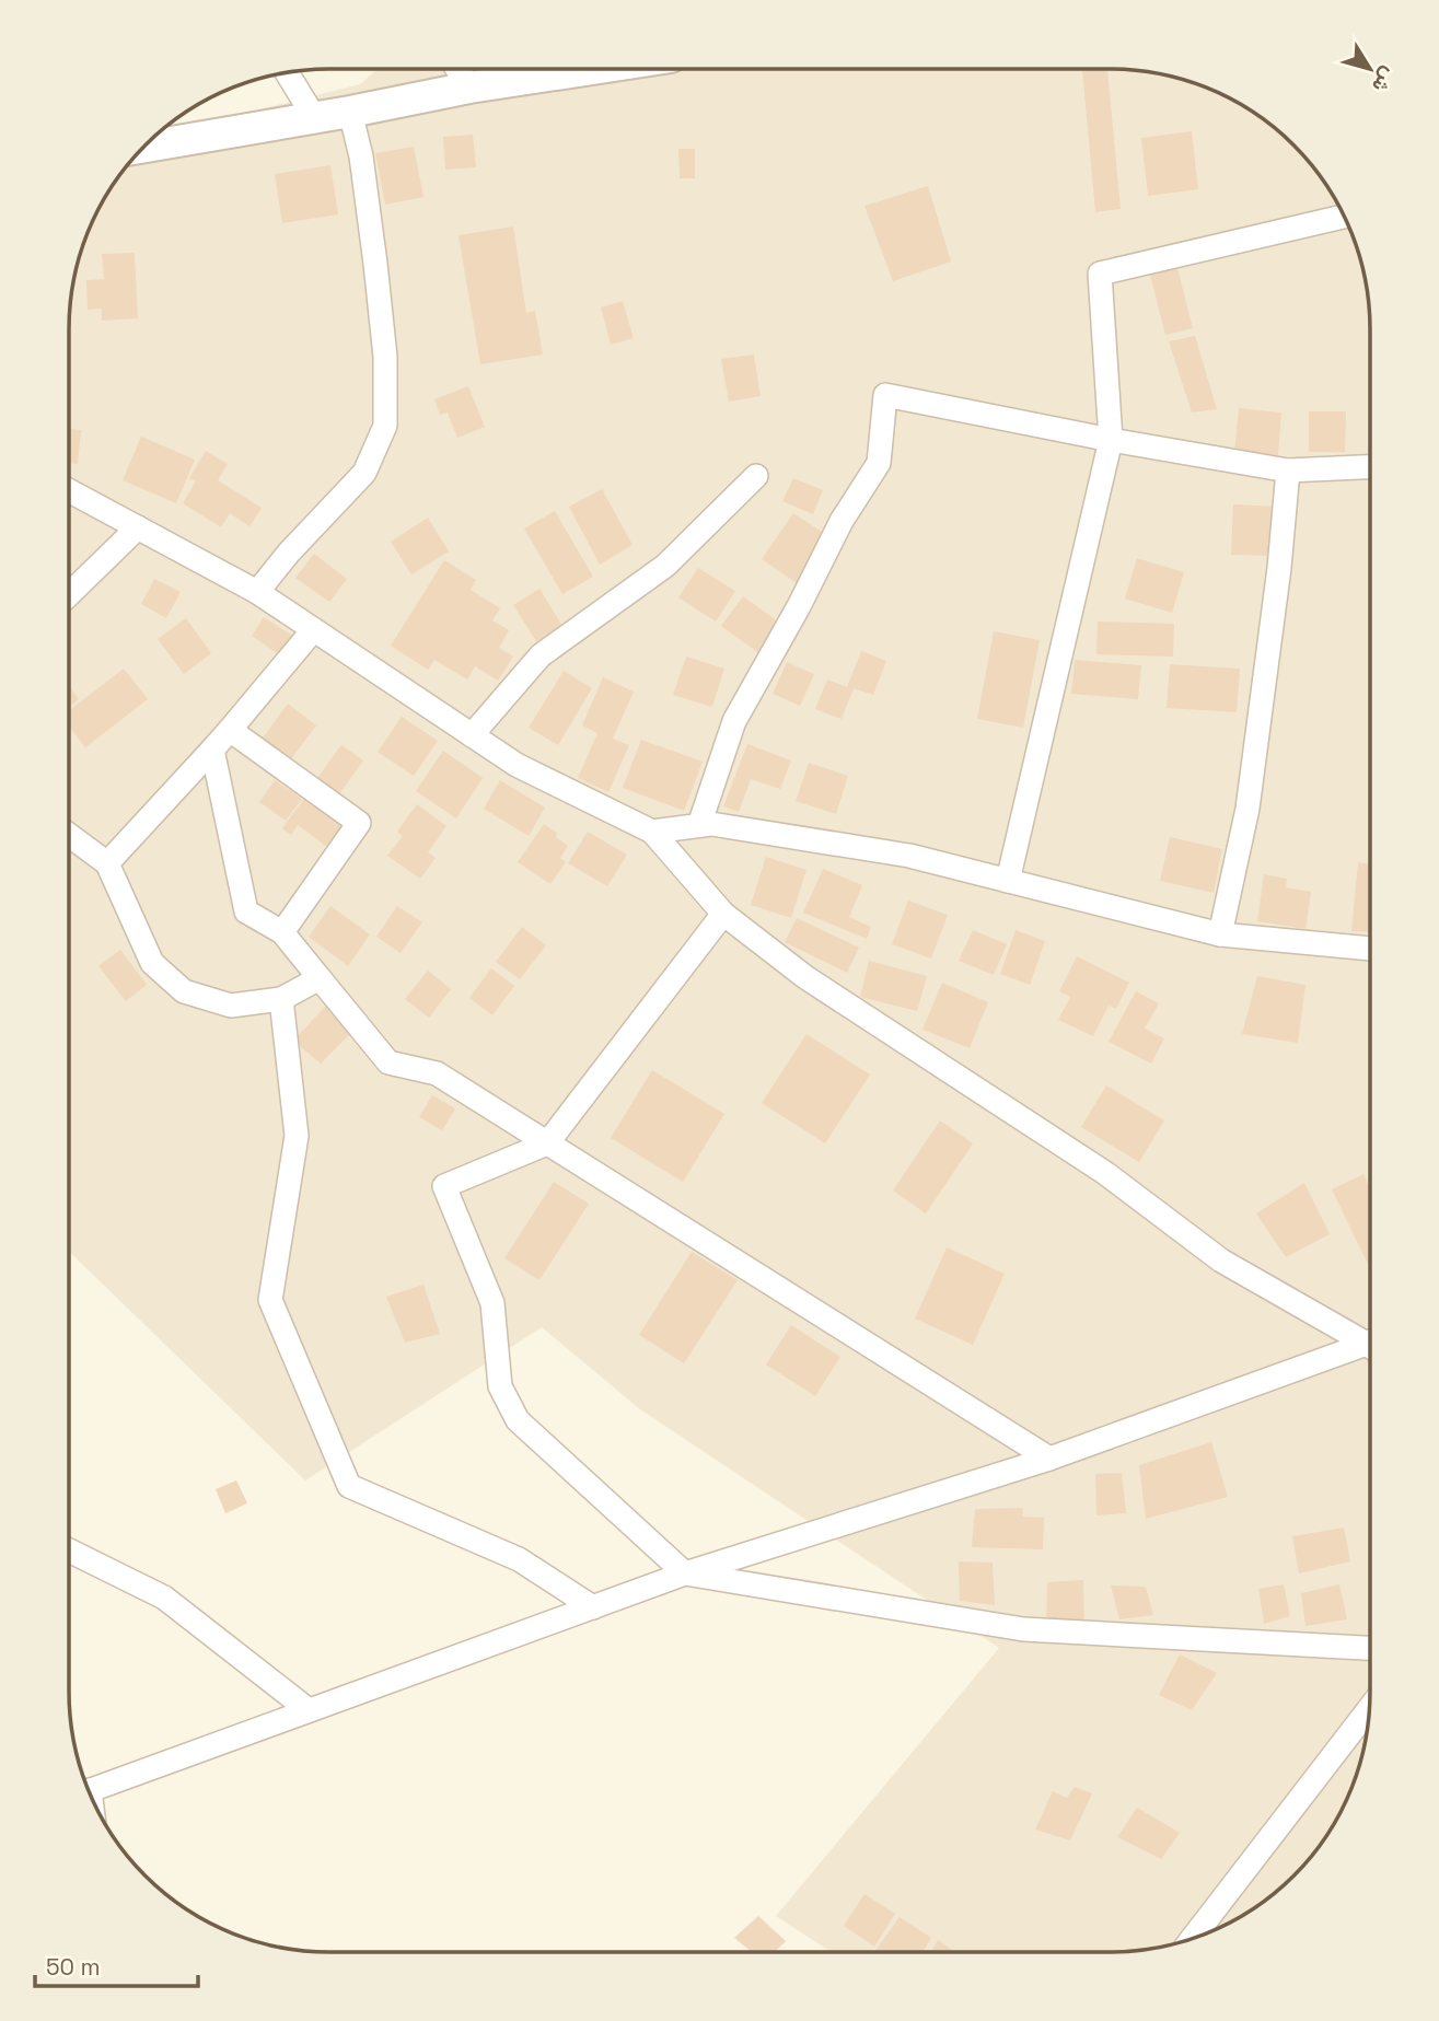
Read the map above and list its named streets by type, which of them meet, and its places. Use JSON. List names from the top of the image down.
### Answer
{
  "scale_bar": "50 m",
  "north": "bottom right"
}
